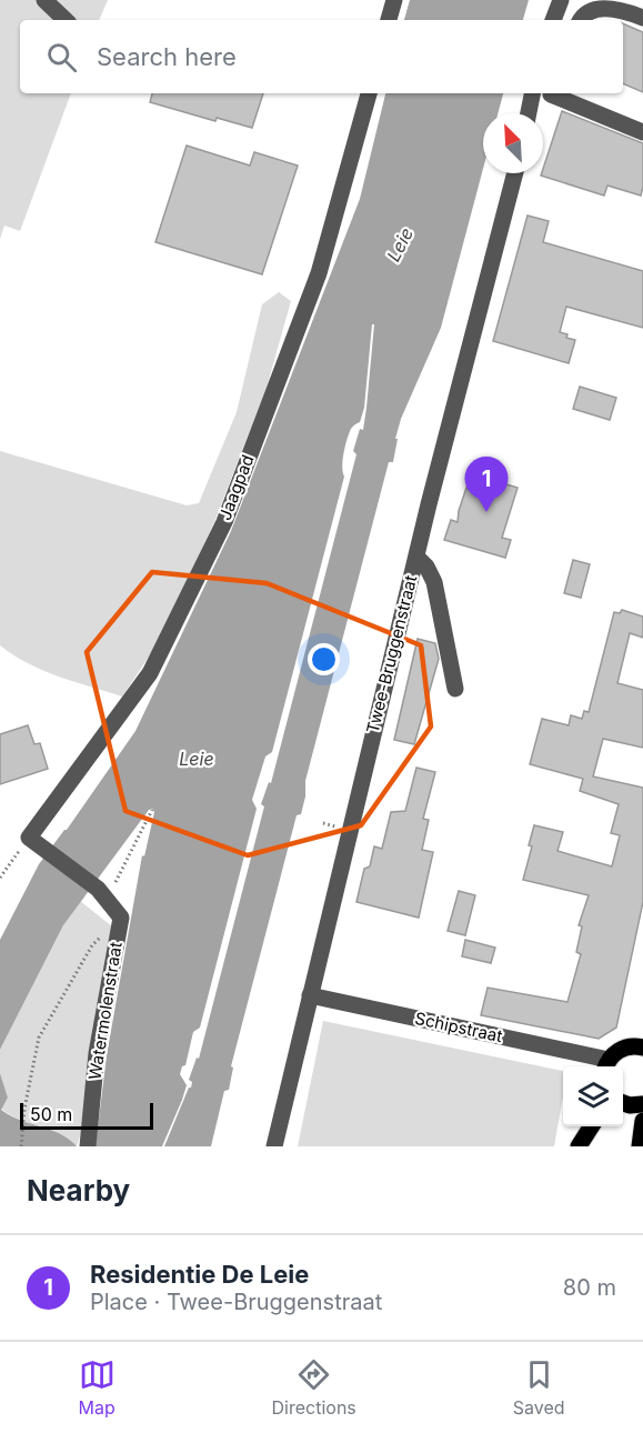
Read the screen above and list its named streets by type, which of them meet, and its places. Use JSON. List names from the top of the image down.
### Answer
{
  "streets": {
    "street": [
      "Jaagpad",
      "Twee-Bruggenstraat",
      "Watermolenstraat",
      "Schipstraat"
    ]
  },
  "crossings": [
    ["Jaagpad", "Watermolenstraat"],
    ["Twee-Bruggenstraat", "Schipstraat"]
  ],
  "water": ["Leie"],
  "scale_bar": "50 m",
  "north": "top left",
  "page": {
    "search": "Search here",
    "pins": "1",
    "scale": "50 m",
    "heading": "Nearby",
    "list": [
      {
        "mark": "1",
        "name": "Residentie De Leie",
        "note": "Place · Twee-Bruggenstraat",
        "value": "80 m"
      }
    ],
    "nav": ["Map", "Directions", "Saved"]
  }
}
